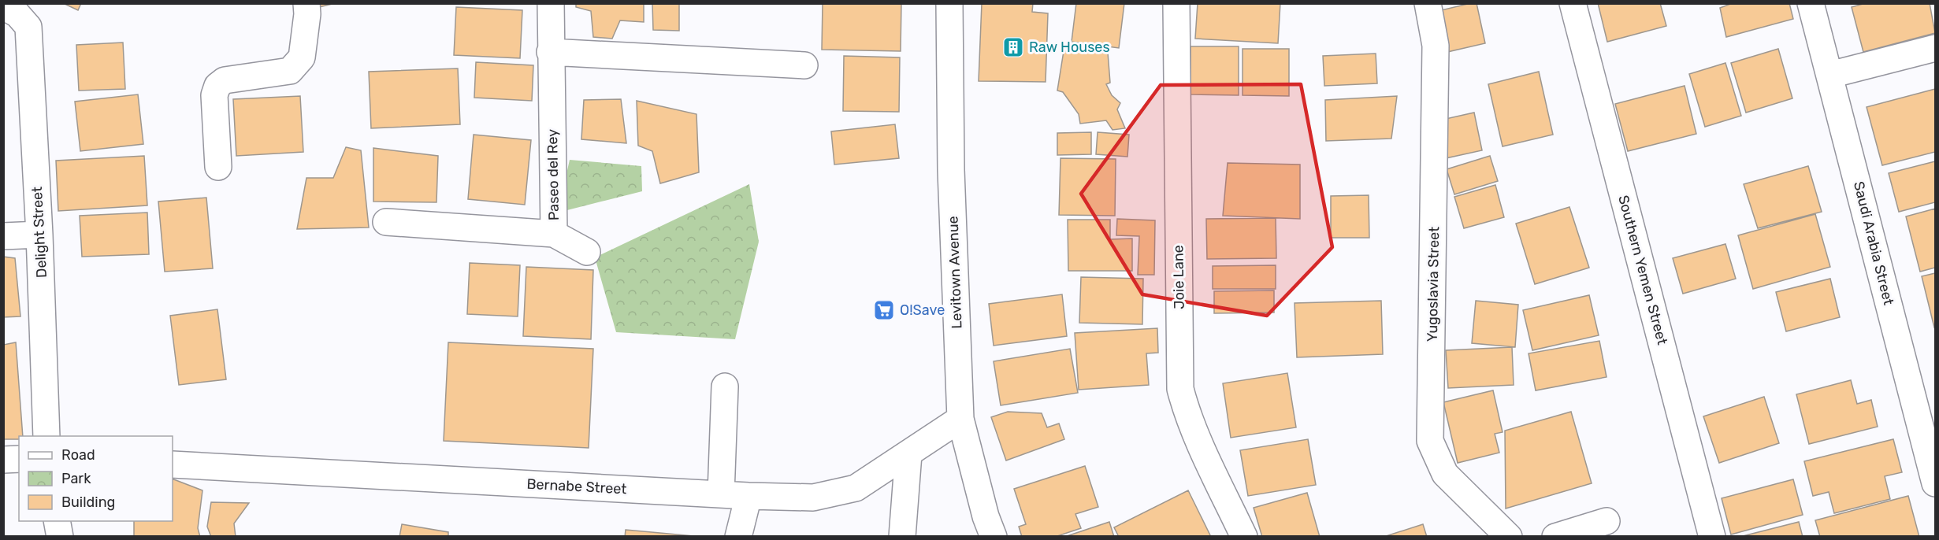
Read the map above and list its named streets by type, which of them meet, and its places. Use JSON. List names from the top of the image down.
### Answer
{
  "streets": {
    "street": [
      "Paseo del Rey",
      "Delight Street",
      "Saudi Arabia Street",
      "Southern Yemen Street",
      "Levitown Avenue",
      "Joie Lane",
      "Yugoslavia Street",
      "Bernabe Street"
    ]
  },
  "crossings": [
    ["Levitown Avenue", "Bernabe Street"]
  ],
  "places": {
    "building": ["Raw Houses"],
    "supermarket": ["O!Save"]
  },
  "legend": ["Road", "Park", "Building"]
}
